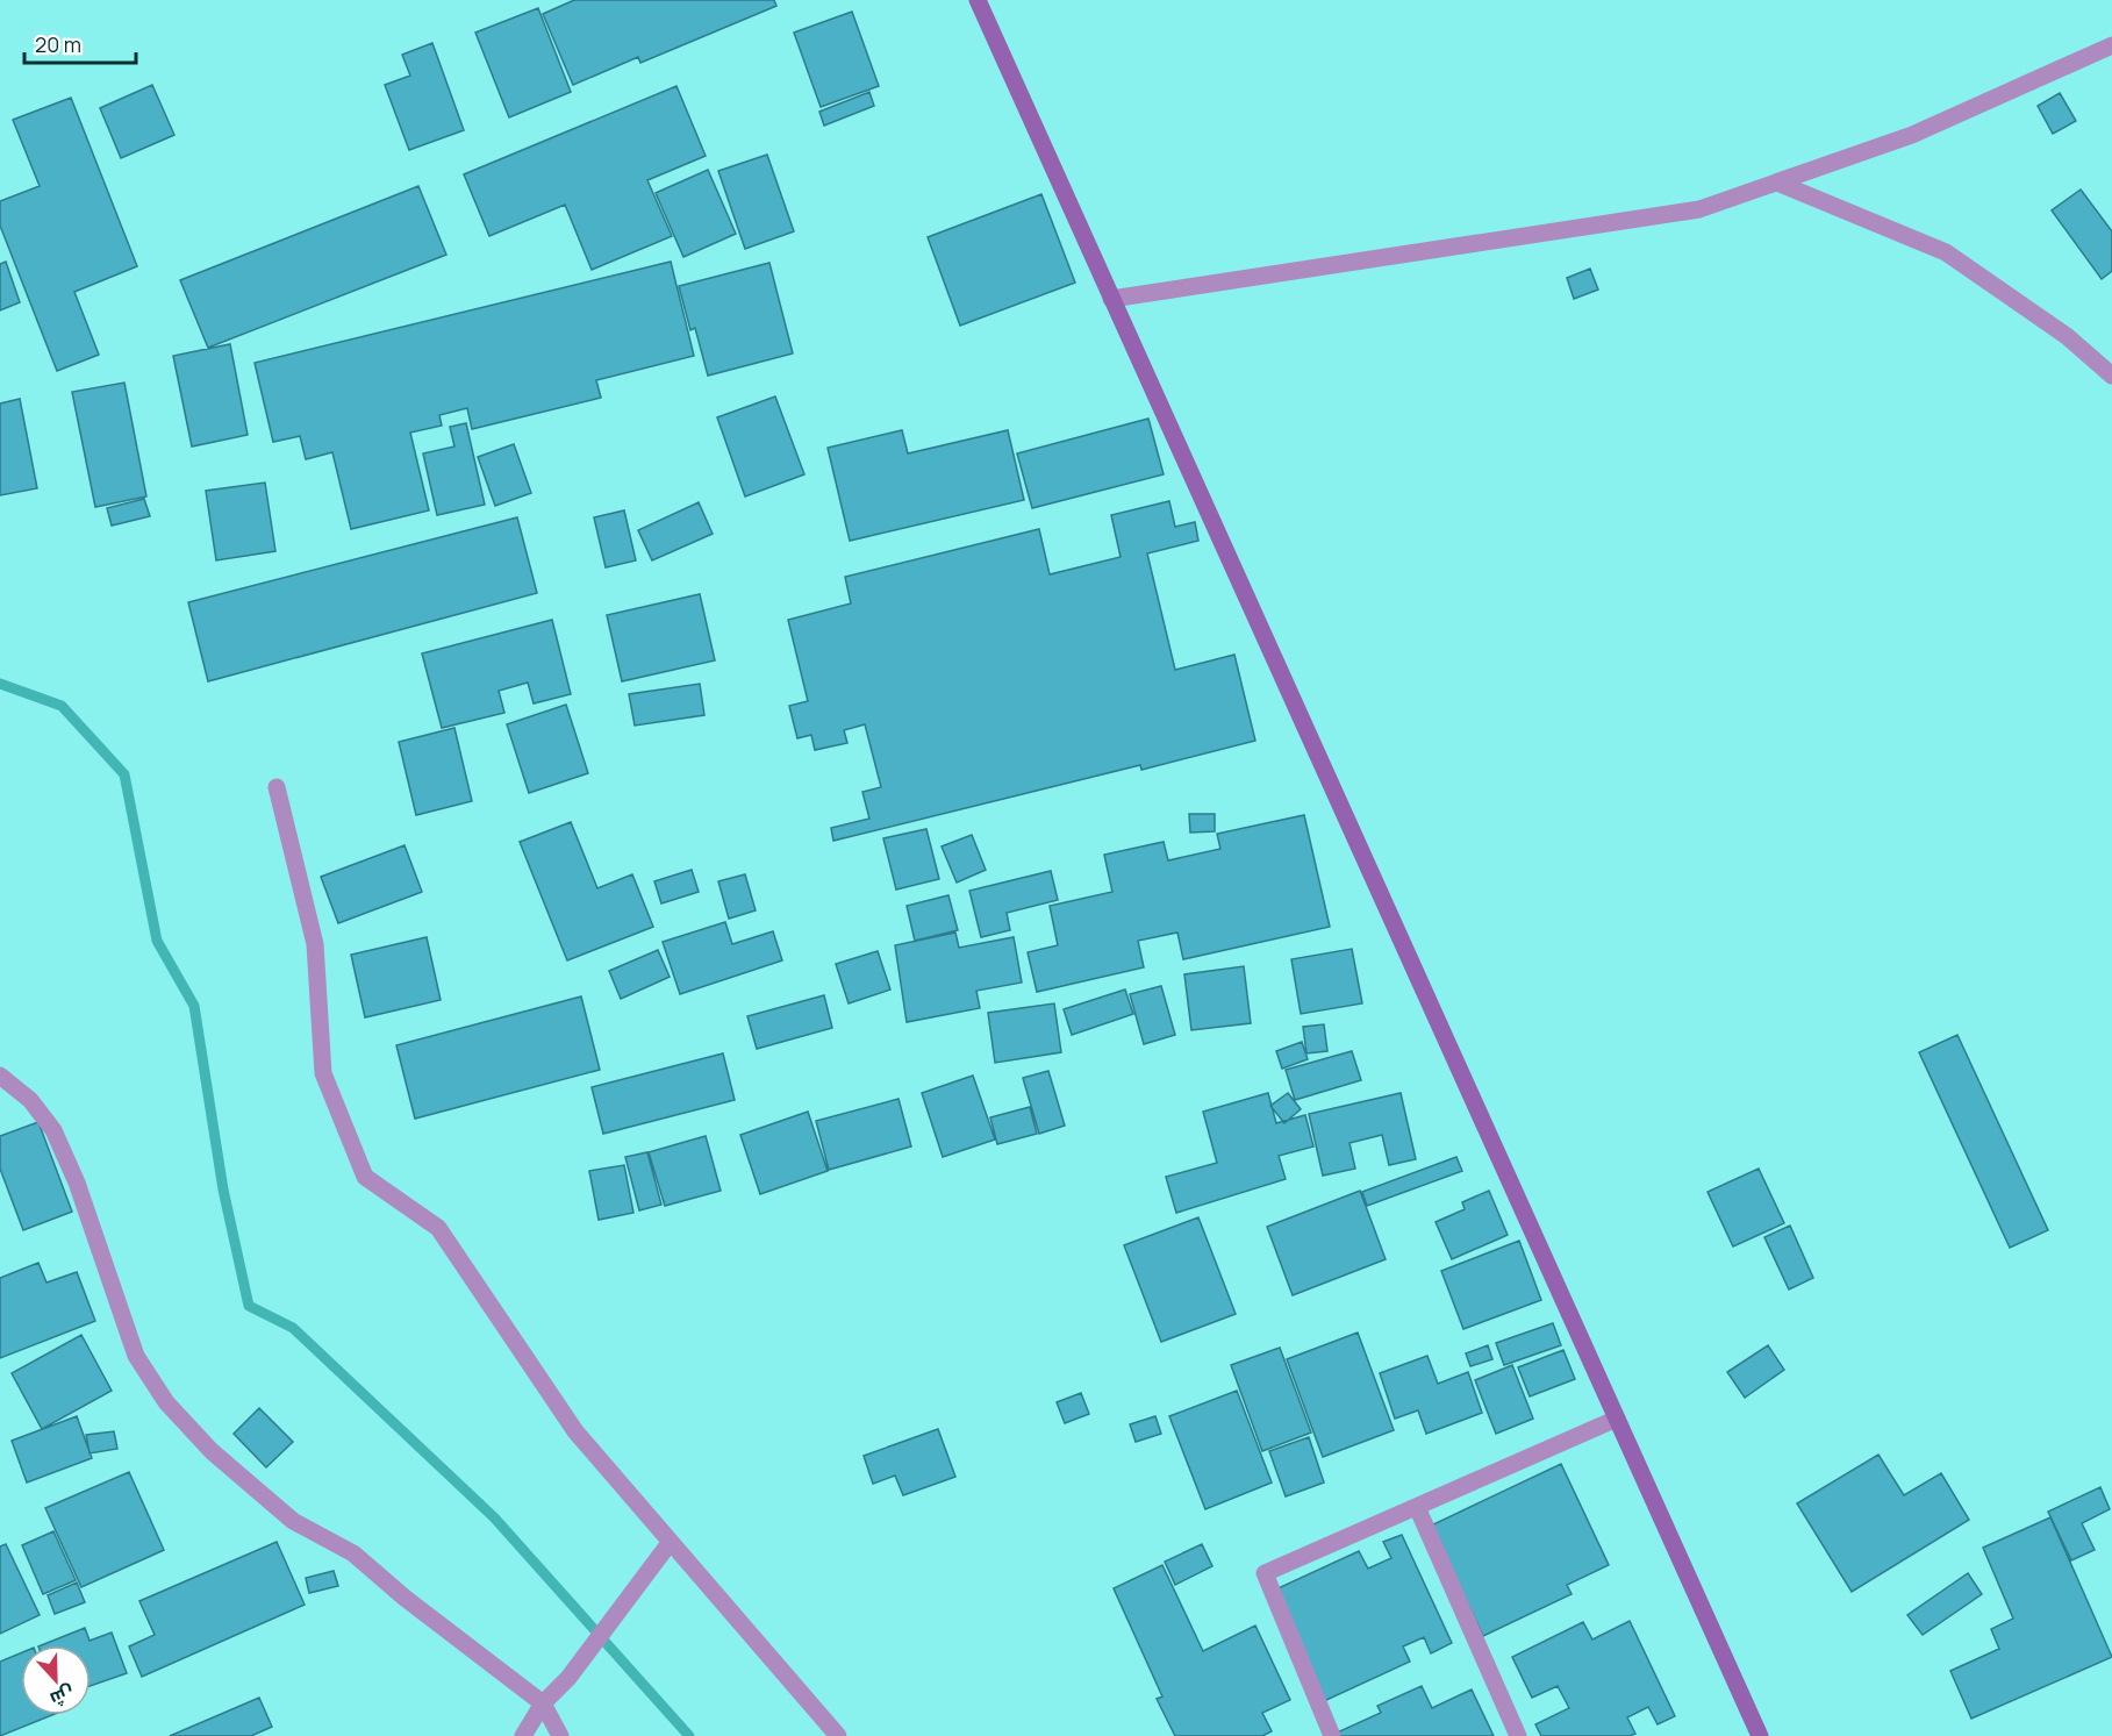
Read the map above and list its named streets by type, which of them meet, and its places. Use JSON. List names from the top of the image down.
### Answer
{
  "scale_bar": "20 m",
  "north": "bottom"
}
